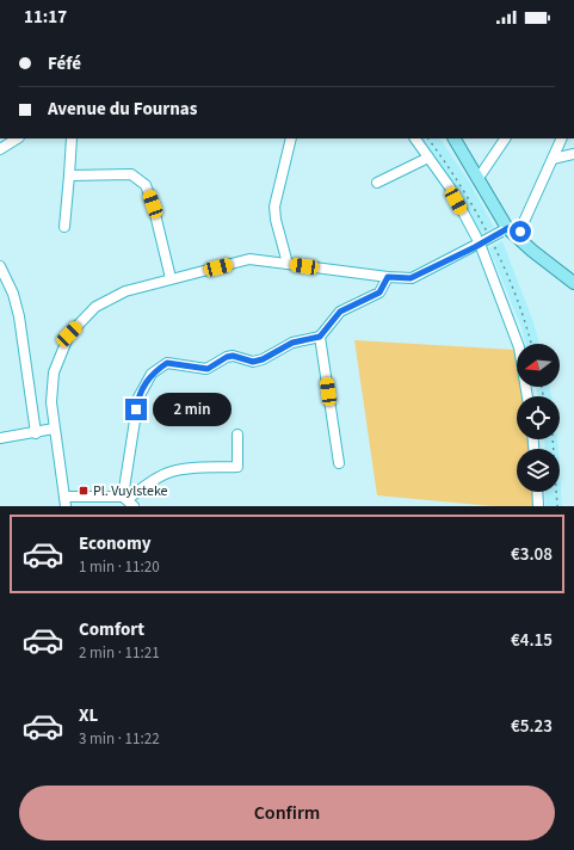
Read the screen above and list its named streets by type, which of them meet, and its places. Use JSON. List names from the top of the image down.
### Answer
{
  "places": {
    "transit": ["Pl. Vuylsteke"]
  },
  "north": "left",
  "page": {
    "status": "11:17",
    "banner": ["Féfé", "Avenue du Fournas"],
    "bubble": "2 min",
    "list": [
      {
        "name": "Economy",
        "note": "1 min · 11:20",
        "value": "€3.08"
      },
      {
        "name": "Comfort",
        "note": "2 min · 11:21",
        "value": "€4.15"
      },
      {
        "name": "XL",
        "note": "3 min · 11:22",
        "value": "€5.23"
      }
    ],
    "buttons": "Confirm"
  }
}
